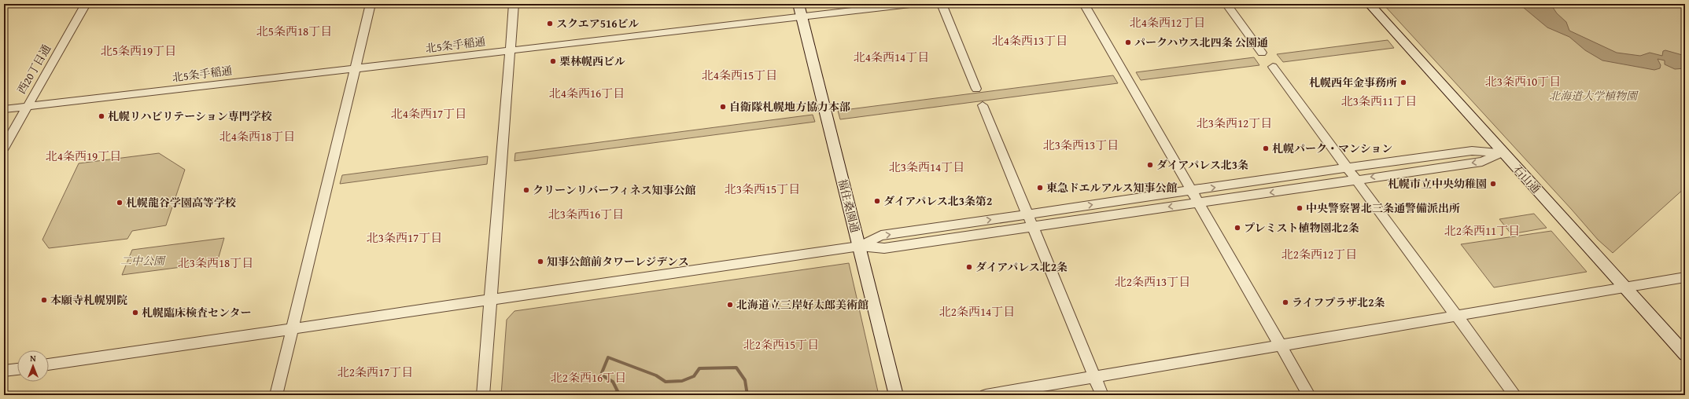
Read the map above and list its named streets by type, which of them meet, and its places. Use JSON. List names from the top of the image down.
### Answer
{
  "streets": {
    "main road": ["石山通", "福住桑園通"],
    "street": ["北5条手稲通", "西20丁目通"]
  },
  "crossings": [
    ["北5条手稲通", "西20丁目通"],
    ["北5条手稲通", "福住桑園通"]
  ],
  "districts": [
    "北4条西12丁目",
    "北5条西18丁目",
    "北4条西13丁目",
    "北5条西19丁目",
    "北4条西14丁目",
    "北4条西15丁目",
    "北3条西10丁目",
    "北4条西16丁目",
    "北3条西11丁目",
    "北4条西17丁目",
    "北3条西12丁目",
    "北4条西18丁目",
    "北3条西13丁目",
    "北4条西19丁目",
    "北3条西14丁目",
    "北3条西15丁目",
    "北3条西16丁目",
    "北2条西11丁目",
    "北3条西17丁目",
    "北2条西12丁目",
    "北3条西18丁目",
    "北2条西13丁目",
    "北2条西14丁目",
    "北2条西15丁目",
    "北2条西17丁目",
    "北2条西16丁目"
  ],
  "parks": ["北海道大学植物園", "二中公園"],
  "places": [
    "スクエア516ビル",
    "パークハウス北四条 公園通",
    "栗林幌西ビル",
    "札幌西年金事務所",
    "自衛隊札幌地方協力本部",
    "札幌リハビリテーション専門学校",
    "札幌パーク・マンション",
    "ダイアパレス北3条",
    "札幌市立中央幼稚園",
    "東急ドエルアルス知事公館",
    "クリーンリバーフィネス知事公館",
    "ダイアパレス北3条第2",
    "札幌龍谷学園高等学校",
    "中央警察署北三条通警備派出所",
    "プレミスト植物園北2条",
    "知事公館前タワーレジデンス",
    "ダイアパレス北2条",
    "本願寺札幌別院",
    "ライフプラザ北2条",
    "北海道立三岸好太郎美術館",
    "札幌臨床検査センター"
  ],
  "north": "top"
}
